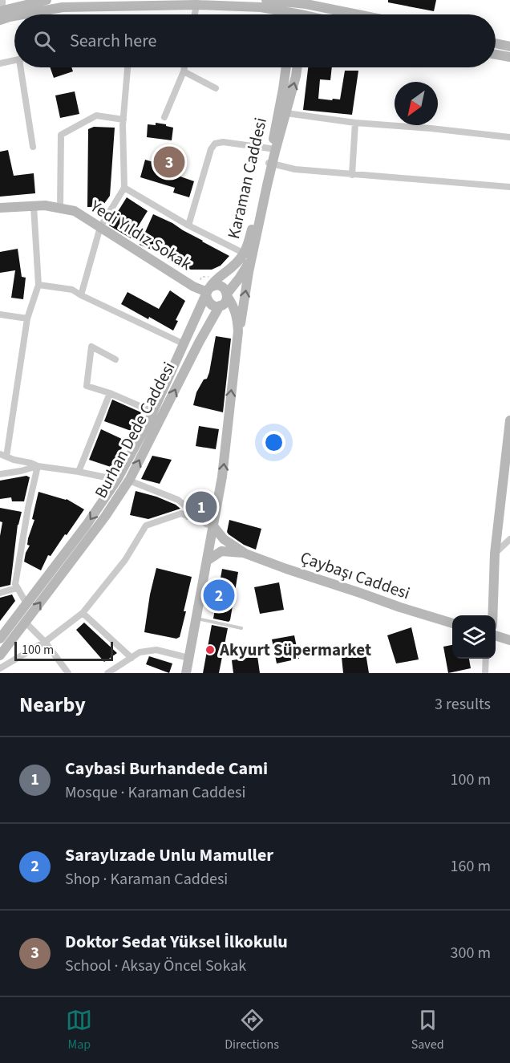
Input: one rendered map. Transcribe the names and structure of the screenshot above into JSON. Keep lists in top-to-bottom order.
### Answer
{
  "streets": {
    "main road": [
      "Karaman Caddesi",
      "Yedi Yıldız Sokak",
      "Burhan Dede Caddesi",
      "Çaybaşı Caddesi"
    ]
  },
  "crossings": [
    ["Karaman Caddesi", "Yedi Yıldız Sokak"],
    ["Karaman Caddesi", "Burhan Dede Caddesi"],
    ["Yedi Yıldız Sokak", "Burhan Dede Caddesi"]
  ],
  "places": ["Akyurt Süpermarket"],
  "scale_bar": "100 m",
  "north": "bottom left",
  "page": {
    "search": "Search here",
    "pins": ["3", "1", "2"],
    "scale": "100 m",
    "heading": ["Nearby", "3 results"],
    "list": [
      {
        "mark": "1",
        "name": "Caybasi Burhandede Cami",
        "note": "Mosque · Karaman Caddesi",
        "value": "100 m"
      },
      {
        "mark": "2",
        "name": "Saraylızade Unlu Mamuller",
        "note": "Shop · Karaman Caddesi",
        "value": "160 m"
      },
      {
        "mark": "3",
        "name": "Doktor Sedat Yüksel İlkokulu",
        "note": "School · Aksay Öncel Sokak",
        "value": "300 m"
      }
    ],
    "nav": ["Map", "Directions", "Saved"]
  }
}
